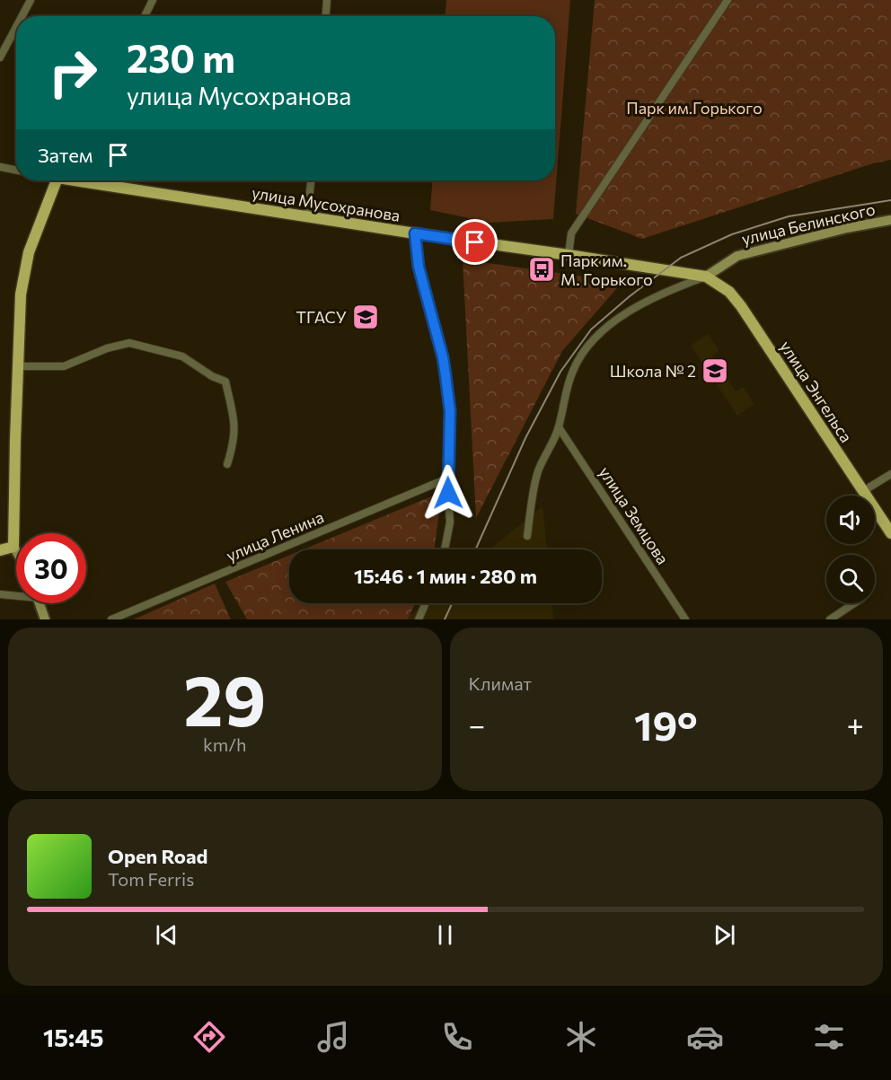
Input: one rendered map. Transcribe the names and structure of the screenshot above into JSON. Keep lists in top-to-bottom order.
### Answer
{
  "streets": {
    "main road": ["улица Мусохранова", "улица Энгельса"],
    "street": ["улица Белинского", "улица Земцова", "улица Ленина"]
  },
  "crossings": [
    ["улица Мусохранова", "улица Белинского"],
    ["улица Мусохранова", "улица Энгельса"],
    ["улица Белинского", "улица Энгельса"]
  ],
  "parks": ["Парк им.Горького"],
  "places": {
    "bus stop": ["Парк им. М. Горького"],
    "school or university": ["ТГАСУ", "Школа № 2"]
  },
  "page": {
    "turn": ["230 m", "улица Мусохранова"],
    "then": "Затем",
    "limit": "30",
    "trip": "15:46 · 1 мин · 280 m",
    "tile": [
      ["29", "km/h"],
      "Климат"
    ],
    "heat": ["−", "19°", "+"],
    "song": ["Open Road", "Tom Ferris"],
    "tabs": "15:45"
  }
}
